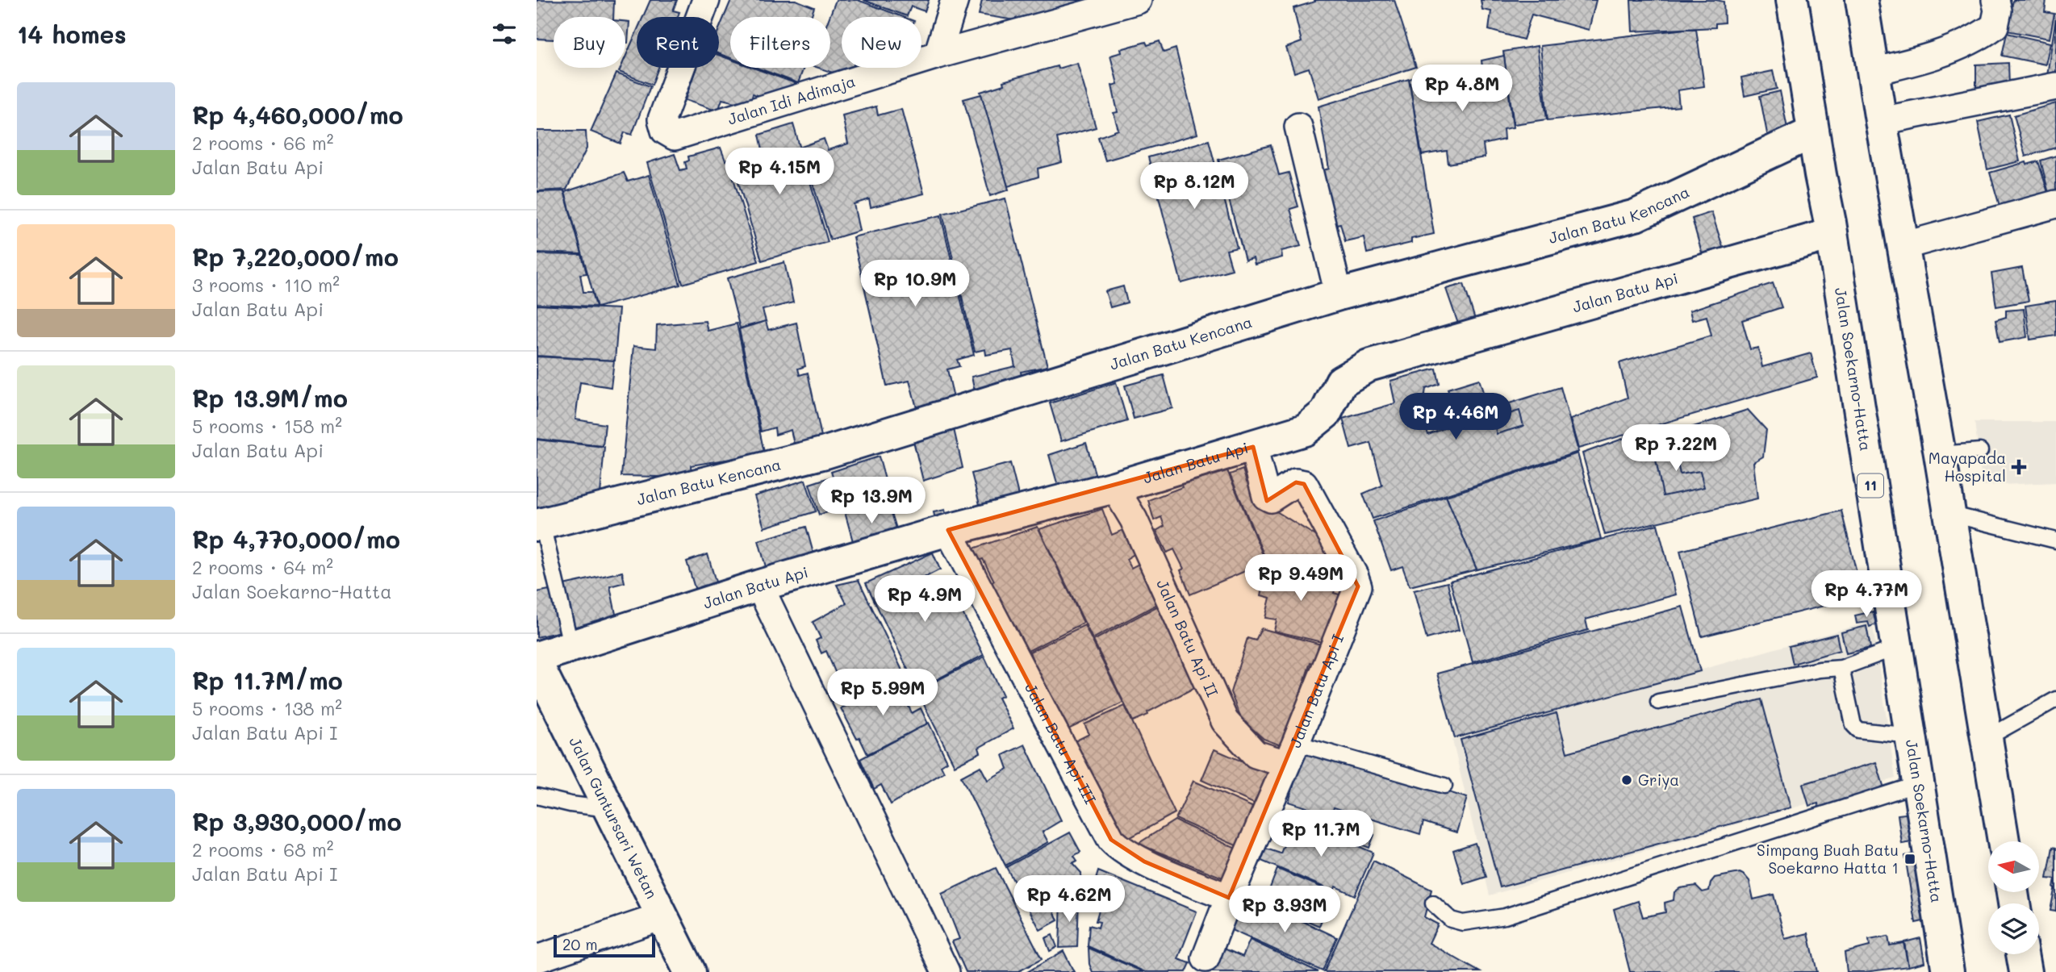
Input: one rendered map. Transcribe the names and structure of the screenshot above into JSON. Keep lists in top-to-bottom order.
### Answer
{
  "streets": {
    "main road": [
      "Jalan Batu Kencana",
      "Jalan Batu Api",
      "Jalan Soekarno-Hatta",
      "11",
      "Jalan Guntursari Wetan"
    ],
    "street": [
      "Jalan Idi Adimaja",
      "Jalan Batu Api II",
      "Jalan Batu Api I",
      "Jalan Batu Api III"
    ]
  },
  "crossings": [
    ["Jalan Batu Kencana", "Jalan Soekarno-Hatta"],
    ["Jalan Batu Api", "Jalan Soekarno-Hatta"],
    ["Jalan Batu Api", "Jalan Batu Api II"],
    ["Jalan Batu Api", "Jalan Batu Api I"],
    ["Jalan Batu Api", "Jalan Batu Api III"],
    ["Jalan Batu Api II", "Jalan Batu Api I"],
    ["Jalan Batu Api I", "Jalan Batu Api III"]
  ],
  "places": {
    "health": ["Mayapada Hospital"],
    "other": ["Griya"],
    "transit": ["Simpang Buah Batu Soekarno Hatta 1"]
  },
  "scale_bar": "20 m",
  "north": "left",
  "page": {
    "heading": "14 homes",
    "chip": [
      "Buy",
      "Rent",
      "Filters",
      "New"
    ],
    "price": [
      "Rp 4.8M",
      "Rp 4.15M",
      "Rp 8.12M",
      "Rp 10.9M",
      "Rp 4.46M",
      "Rp 7.22M",
      "Rp 13.9M",
      "Rp 9.49M",
      "Rp 4.77M",
      "Rp 4.9M",
      "Rp 5.99M",
      "Rp 11.7M",
      "Rp 4.62M",
      "Rp 3.93M"
    ],
    "list": [
      {
        "name": "Rp 4,460,000/mo",
        "note": "2 rooms · 66 m² · Jalan Batu Api"
      },
      {
        "name": "Rp 7,220,000/mo",
        "note": "3 rooms · 110 m² · Jalan Batu Api"
      },
      {
        "name": "Rp 13.9M/mo",
        "note": "5 rooms · 158 m² · Jalan Batu Api"
      },
      {
        "name": "Rp 4,770,000/mo",
        "note": "2 rooms · 64 m² · Jalan Soekarno-Hatta"
      },
      {
        "name": "Rp 11.7M/mo",
        "note": "5 rooms · 138 m² · Jalan Batu Api I"
      },
      {
        "name": "Rp 3,930,000/mo",
        "note": "2 rooms · 68 m² · Jalan Batu Api I"
      }
    ],
    "scale": "20 m"
  }
}
